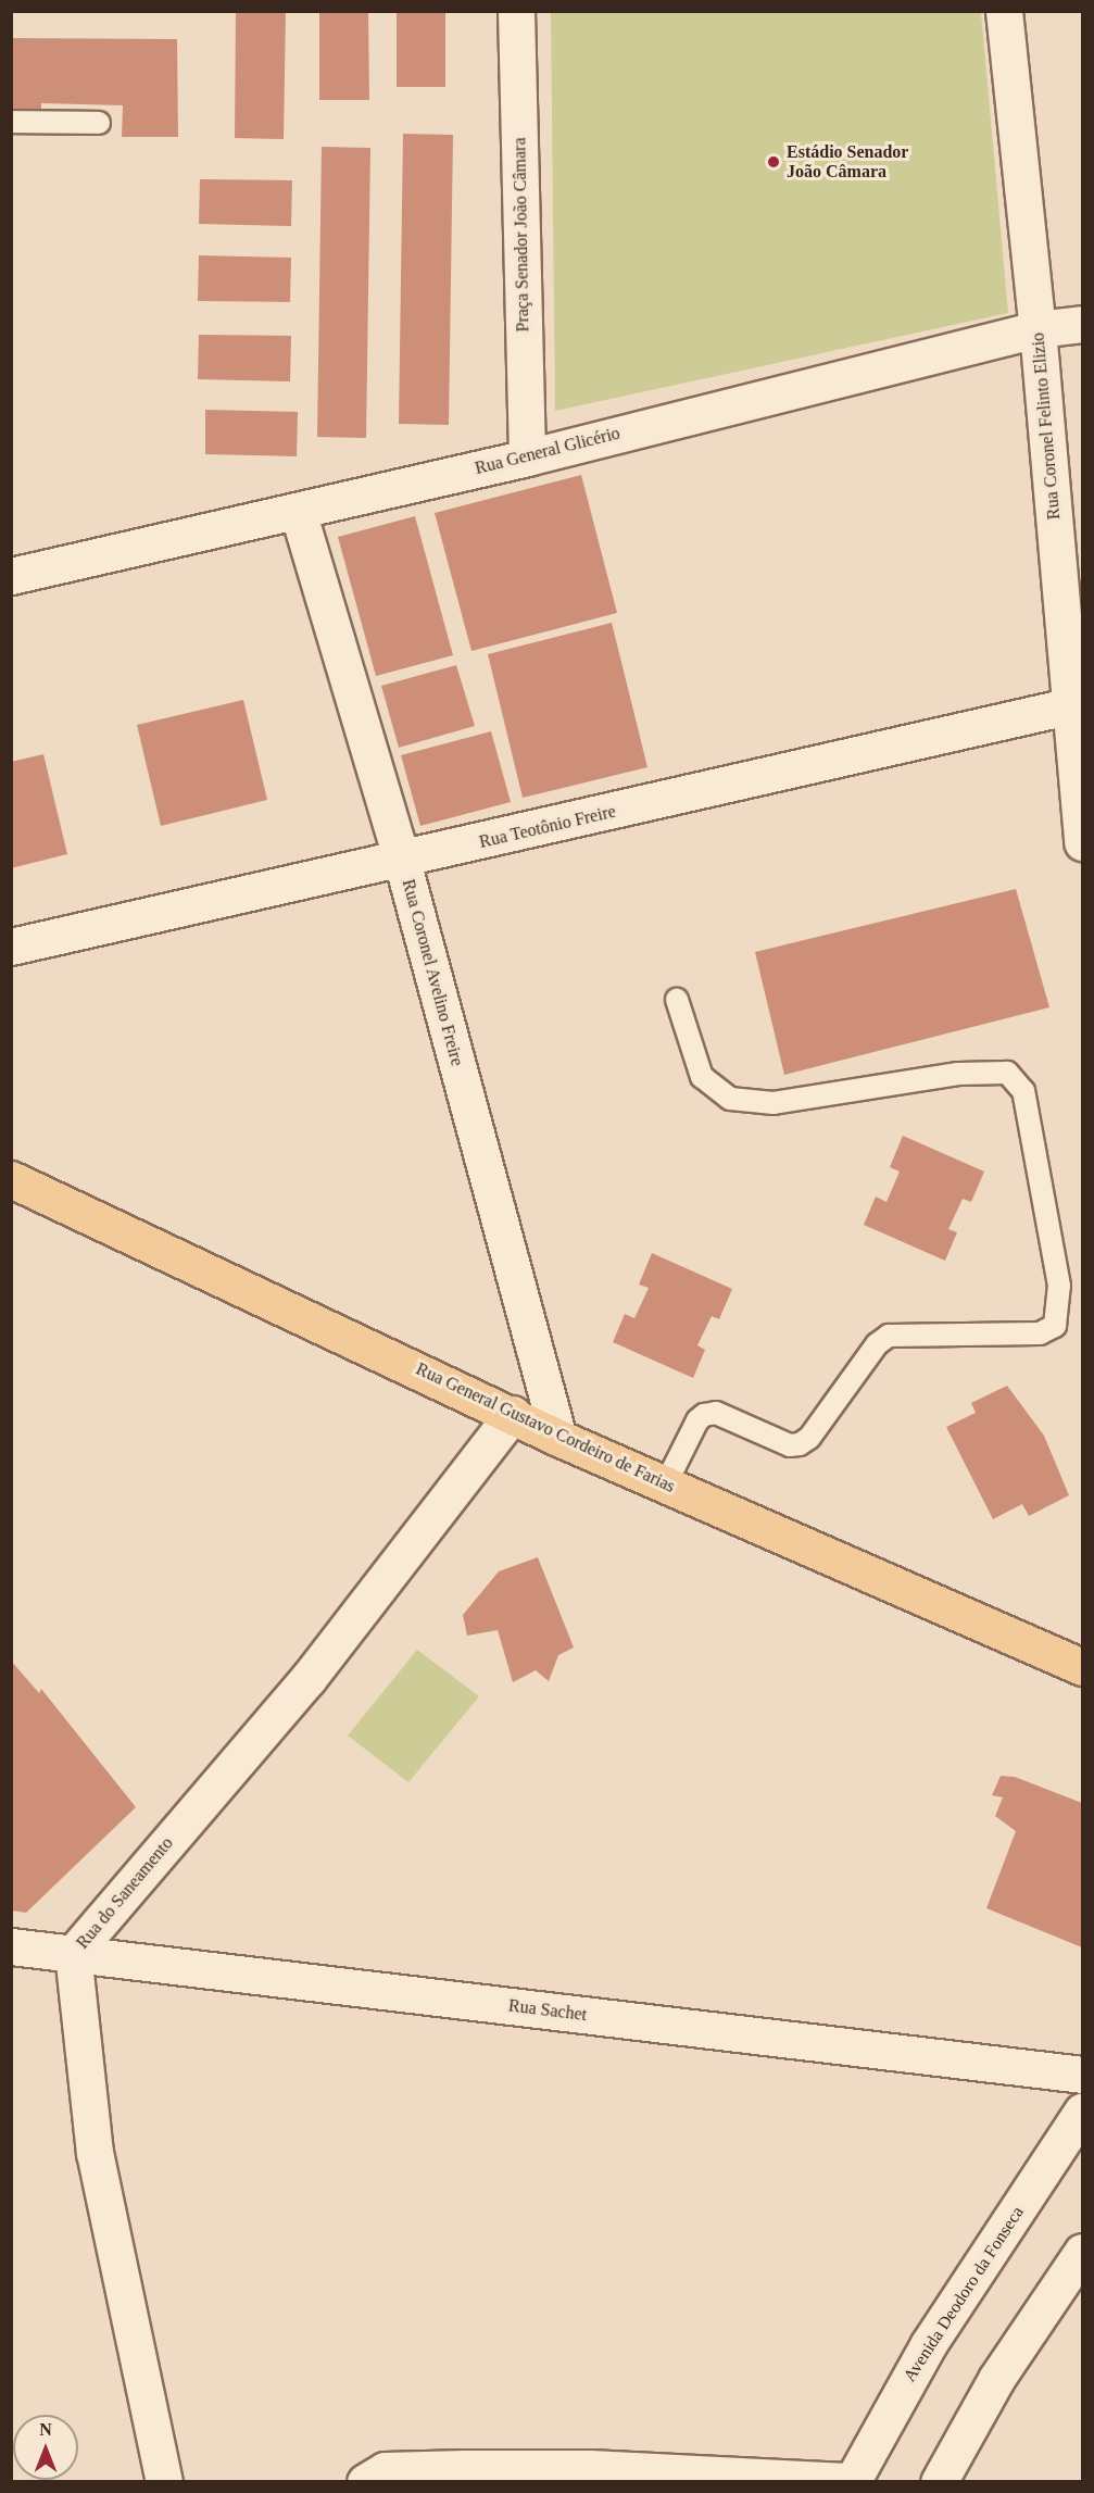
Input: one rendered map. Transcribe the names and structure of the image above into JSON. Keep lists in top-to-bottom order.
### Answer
{
  "streets": {
    "main road": ["Rua General Gustavo Cordeiro de Farias"],
    "street": [
      "Praça Senador João Câmara",
      "Rua Coronel Felinto Elizio",
      "Rua General Glicério",
      "Rua Teotônio Freire",
      "Rua Coronel Avelino Freire",
      "Rua do Saneamento",
      "Rua Sachet",
      "Avenida Deodoro da Fonseca"
    ]
  },
  "crossings": [
    ["Praça Senador João Câmara", "Rua General Glicério"],
    ["Rua Coronel Felinto Elizio", "Rua General Glicério"],
    ["Rua Coronel Felinto Elizio", "Rua Teotônio Freire"],
    ["Rua General Glicério", "Rua Coronel Avelino Freire"],
    ["Rua Teotônio Freire", "Rua Coronel Avelino Freire"],
    ["Rua Coronel Avelino Freire", "Rua General Gustavo Cordeiro de Farias"],
    ["Rua General Gustavo Cordeiro de Farias", "Rua do Saneamento"],
    ["Rua do Saneamento", "Rua Sachet"]
  ],
  "places": ["Estádio Senador João Câmara"],
  "north": "top"
}
